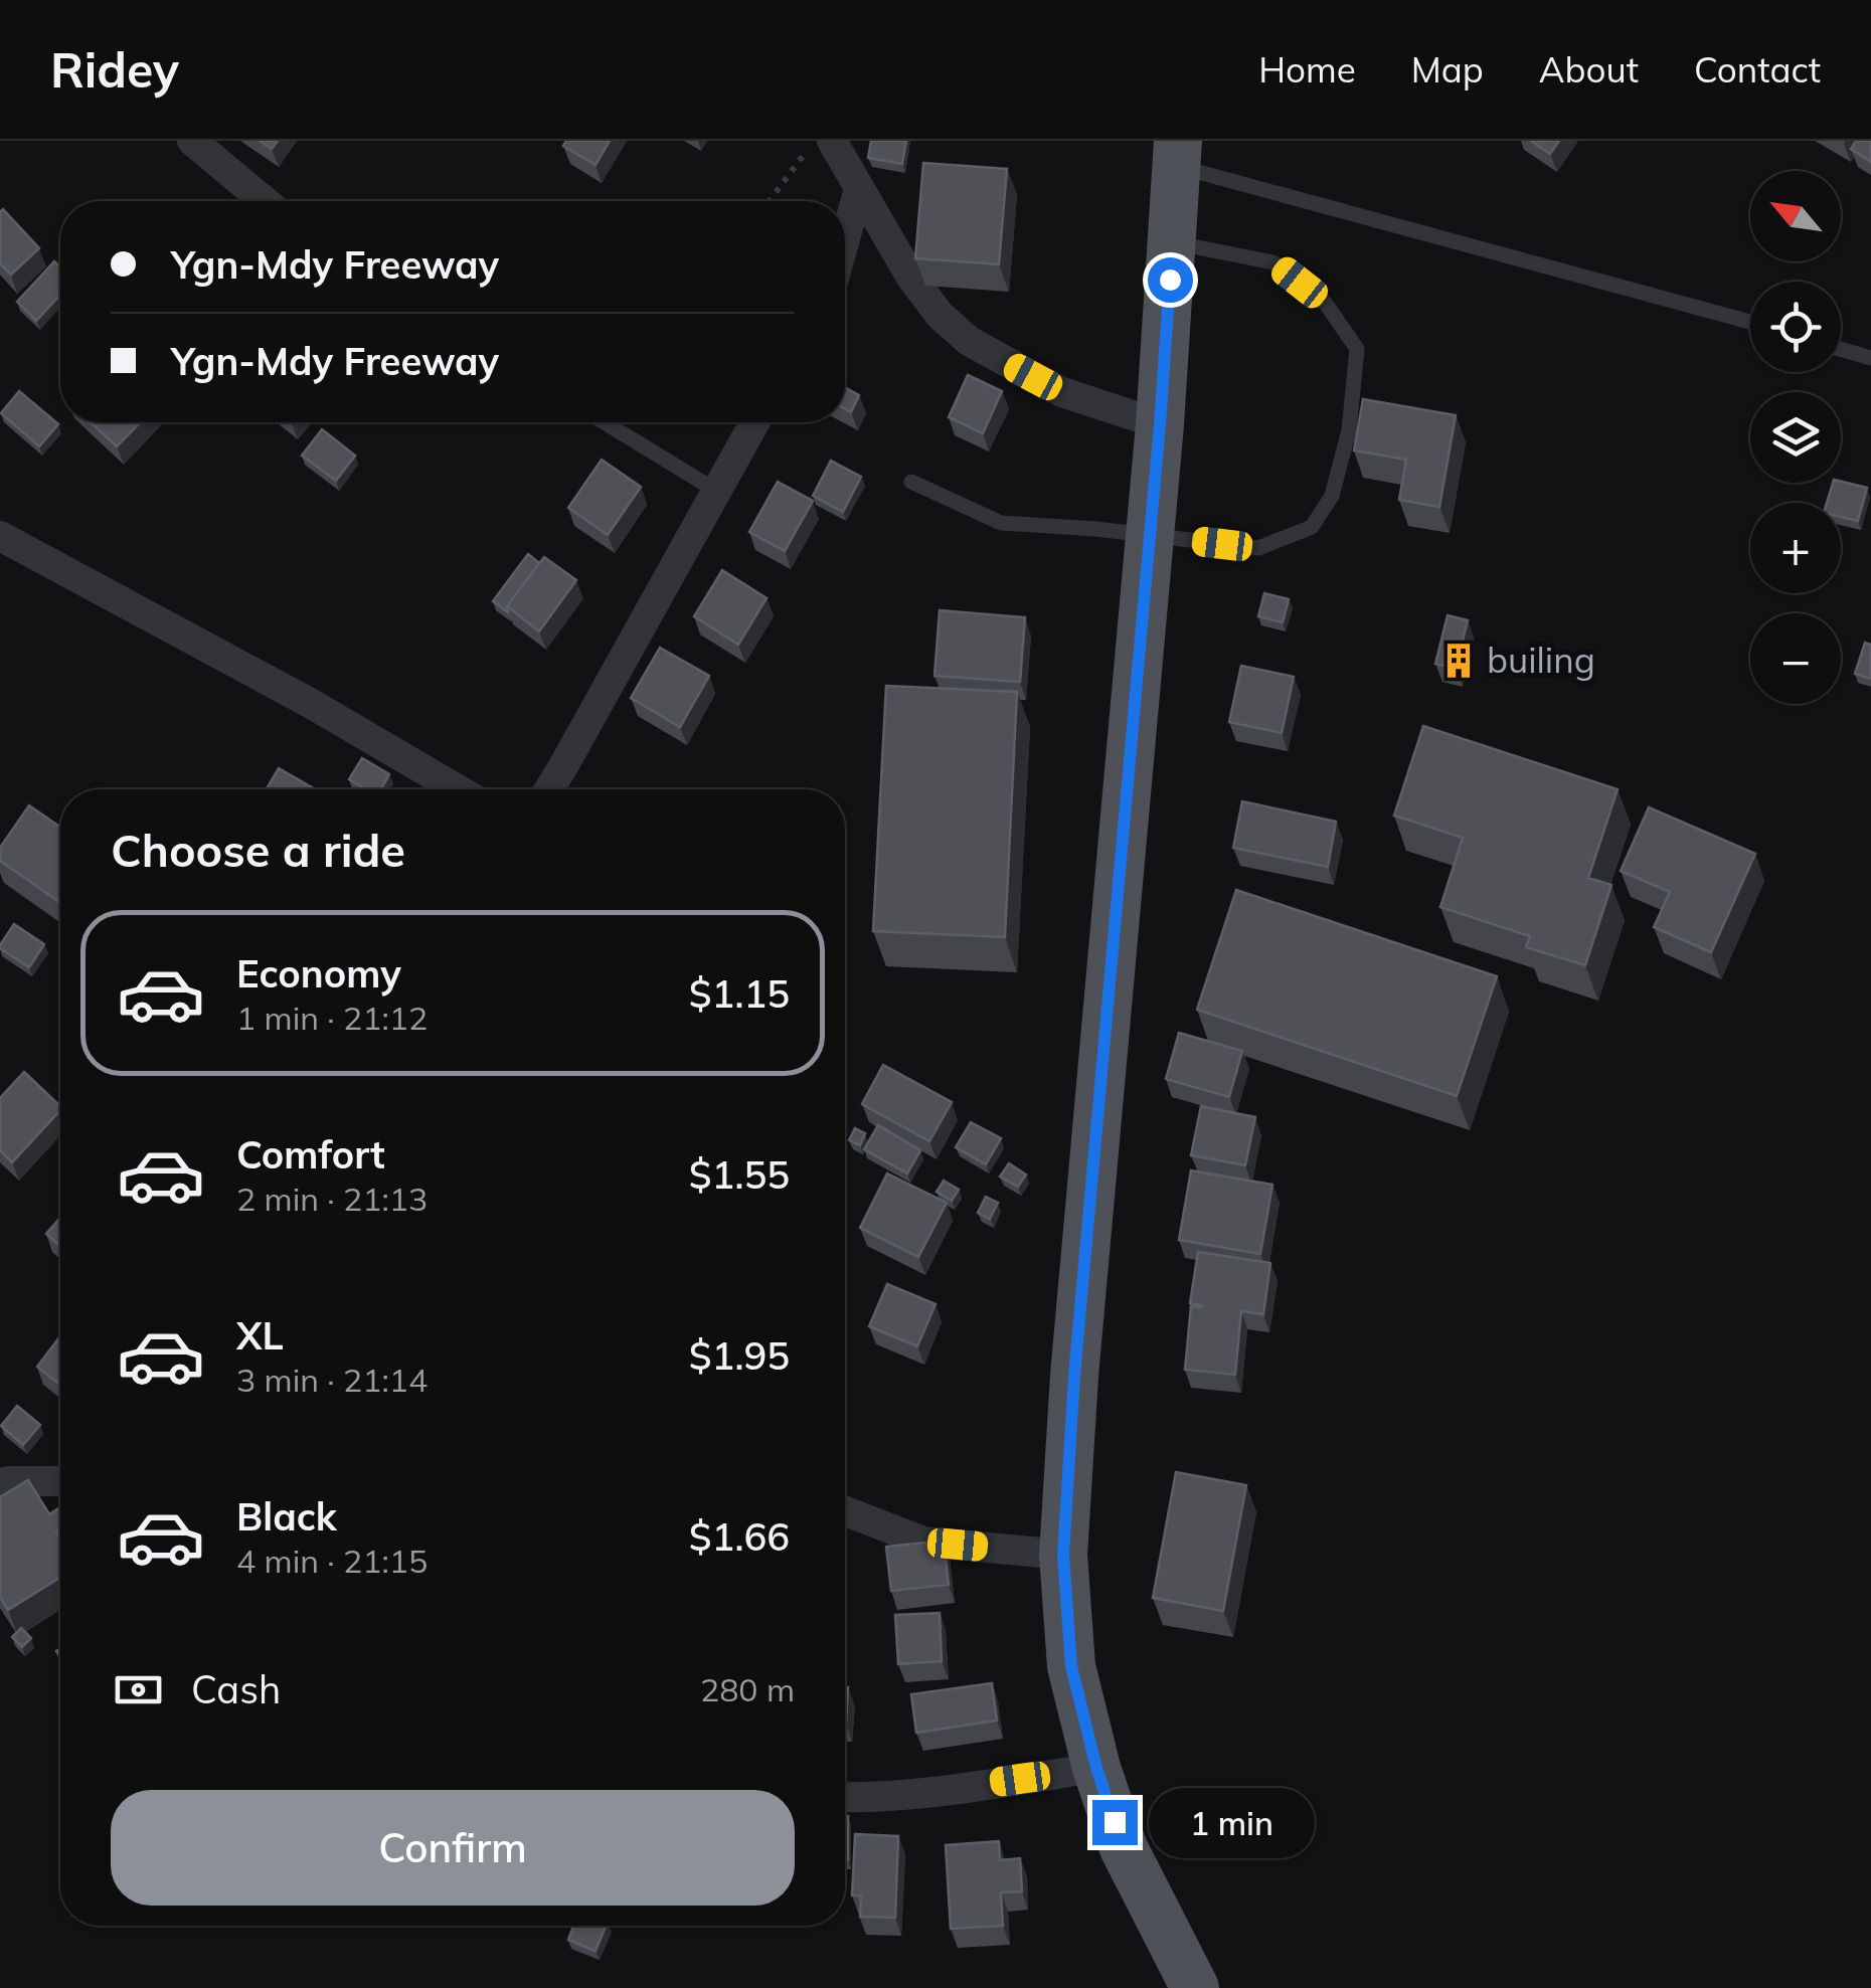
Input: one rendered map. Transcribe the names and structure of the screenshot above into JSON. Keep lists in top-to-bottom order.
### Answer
{
  "places": {
    "building": ["builing"]
  },
  "north": "top left",
  "page": {
    "header": "Ridey",
    "nav": [
      "Home",
      "Map",
      "About",
      "Contact"
    ],
    "map_buttons": ["+", "−"],
    "banner": ["Ygn-Mdy Freeway", "Ygn-Mdy Freeway"],
    "heading": "Choose a ride",
    "list": [
      {
        "name": "Economy",
        "note": "1 min · 21:12",
        "value": "$1.15"
      },
      {
        "name": "Comfort",
        "note": "2 min · 21:13",
        "value": "$1.55"
      },
      {
        "name": "XL",
        "note": "3 min · 21:14",
        "value": "$1.95"
      },
      {
        "name": "Black",
        "note": "4 min · 21:15",
        "value": "$1.66"
      }
    ],
    "pay": ["Cash", "280 m"],
    "buttons": "Confirm",
    "bubble": "1 min"
  }
}
